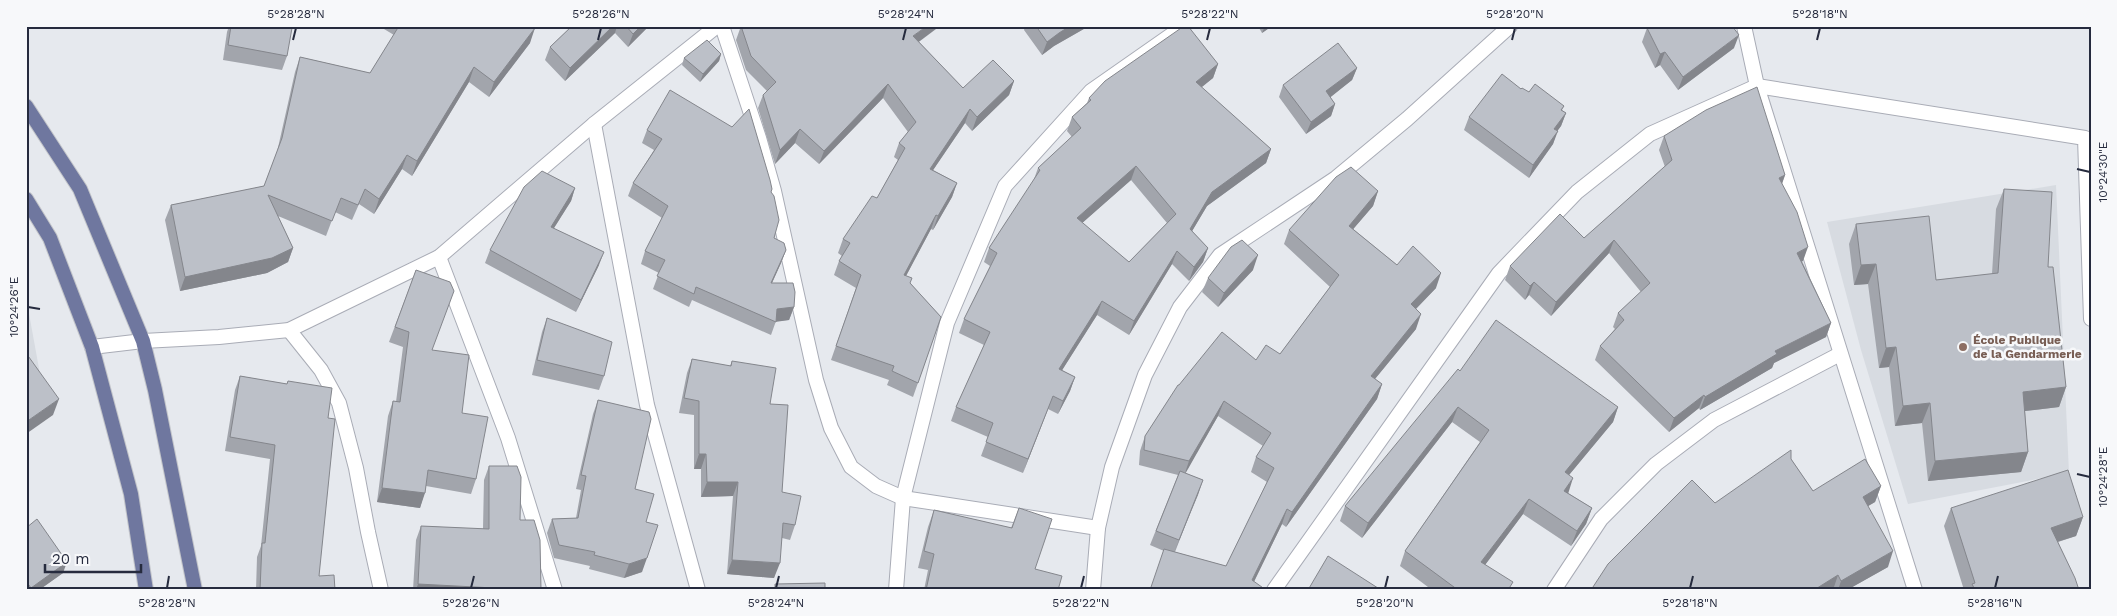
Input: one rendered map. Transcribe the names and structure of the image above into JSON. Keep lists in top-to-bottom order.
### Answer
{
  "places": ["École Publique de la Gendarmerie"],
  "scale_bar": "20 m",
  "coordinates": [
    "5°28'28\"N",
    "5°28'26\"N",
    "5°28'24\"N",
    "5°28'22\"N",
    "5°28'20\"N",
    "5°28'18\"N",
    "10°24'30\"E",
    "10°24'26\"E",
    "10°24'28\"E",
    "5°28'16\"N"
  ]
}
